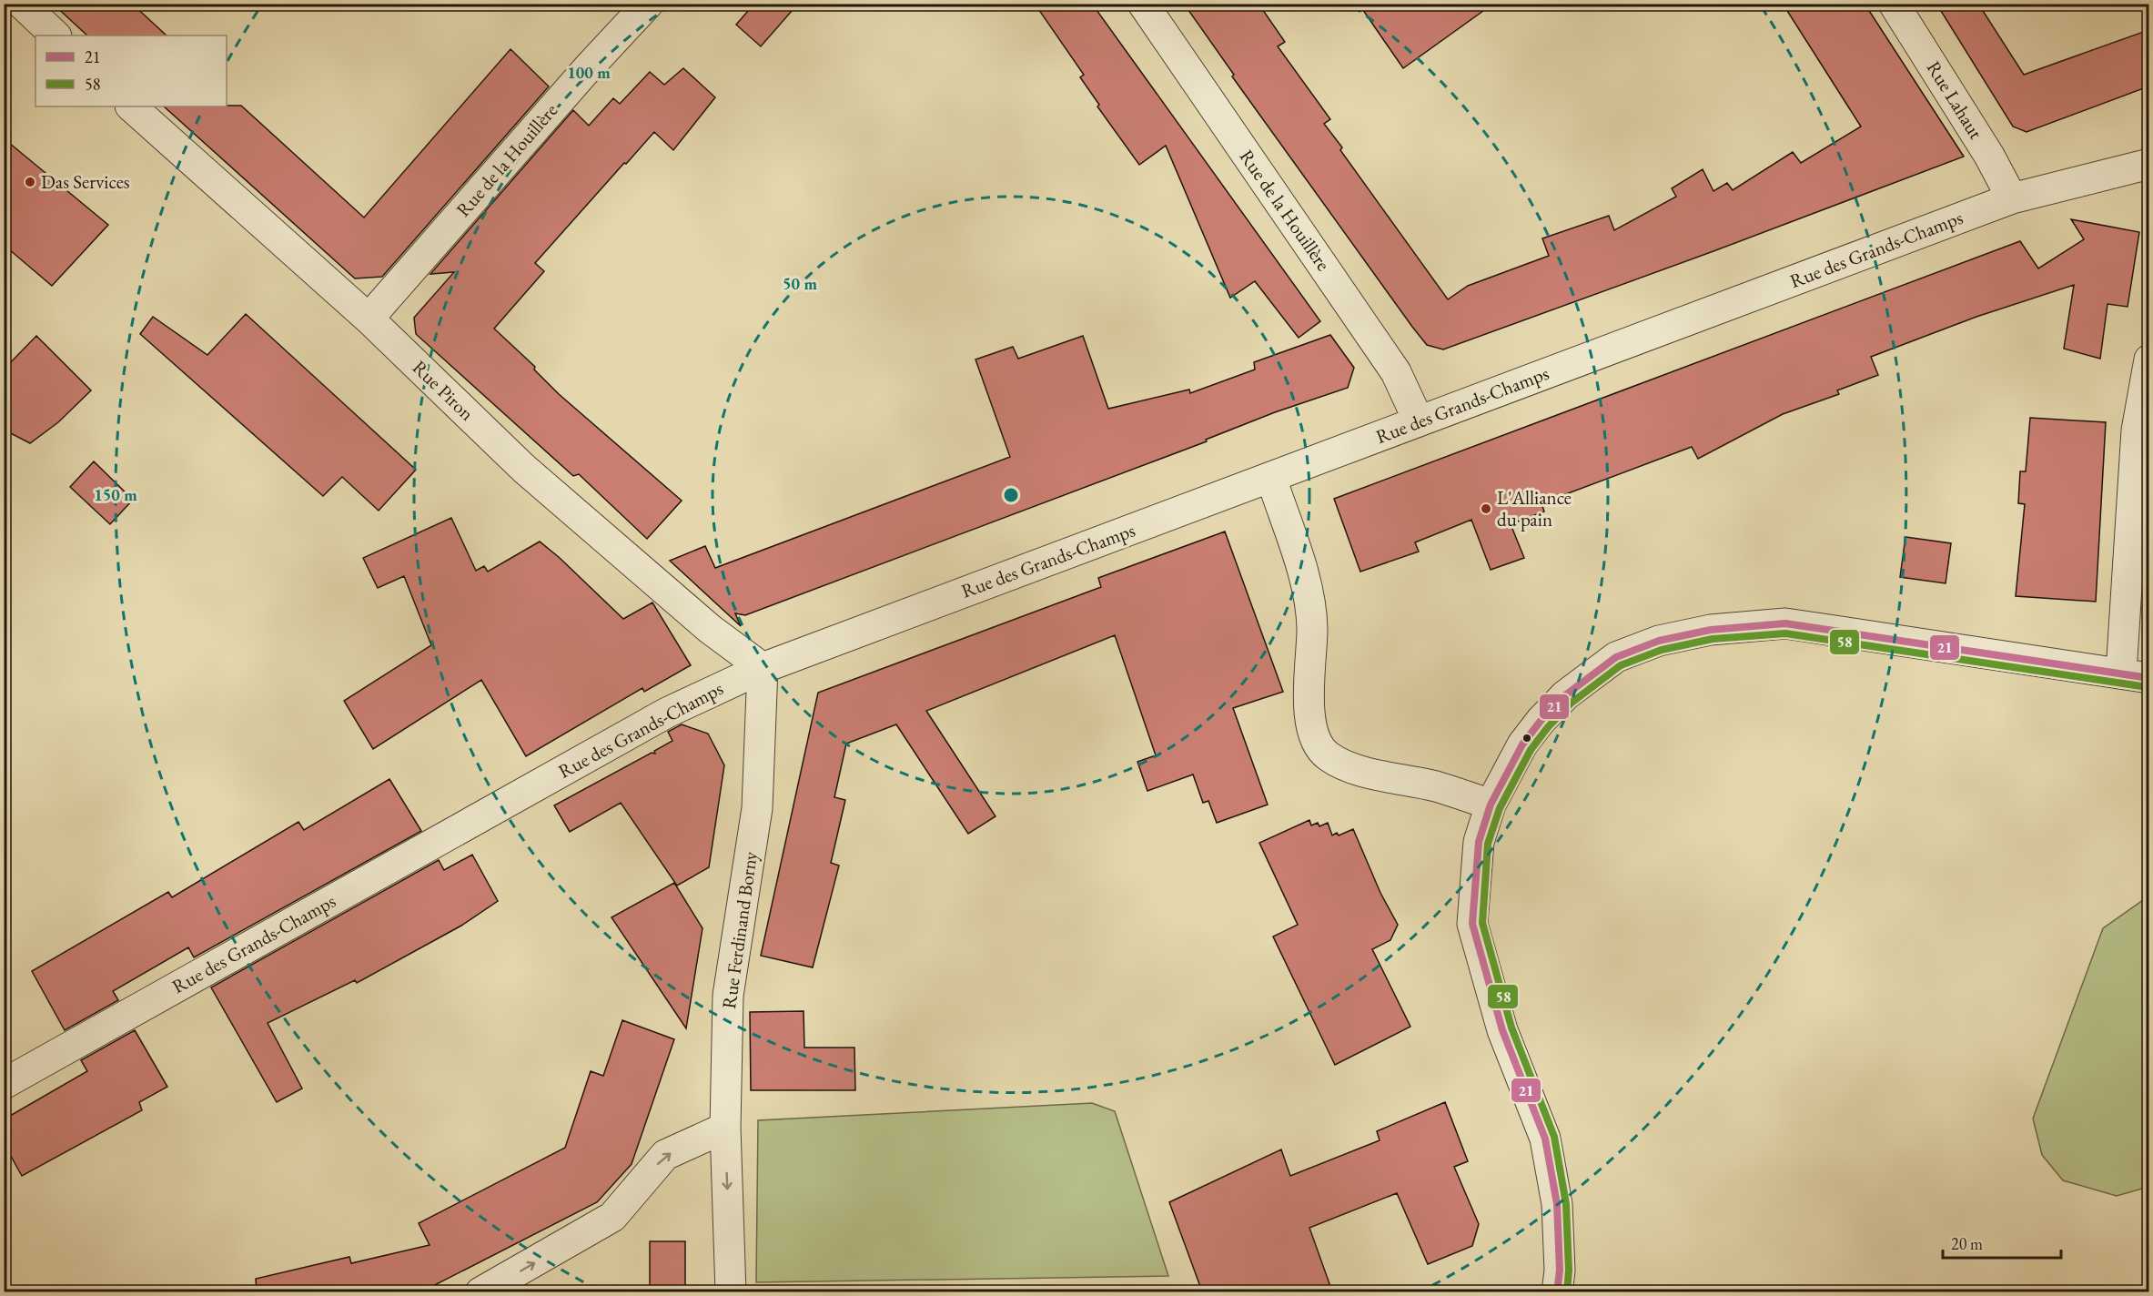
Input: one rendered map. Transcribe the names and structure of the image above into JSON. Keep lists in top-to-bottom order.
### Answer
{
  "streets": {
    "street": [
      "Rue Lahaut",
      "Rue de la Houillère",
      "Rue des Grands-Champs",
      "Rue Piron",
      "Rue Ferdinand Borny"
    ]
  },
  "crossings": [
    ["Rue Lahaut", "Rue des Grands-Champs"],
    ["Rue de la Houillère", "Rue des Grands-Champs"],
    ["Rue de la Houillère", "Rue Piron"],
    ["Rue des Grands-Champs", "Rue Piron"],
    ["Rue des Grands-Champs", "Rue Ferdinand Borny"],
    ["Rue Piron", "Rue Ferdinand Borny"]
  ],
  "places": ["Das Services", "L'Alliance du pain"],
  "lines": ["transit line 21", "transit line 58"],
  "legend": ["21", "58"],
  "scale_bar": "20 m",
  "rings": ["100 m", "50 m", "150 m"]
}
